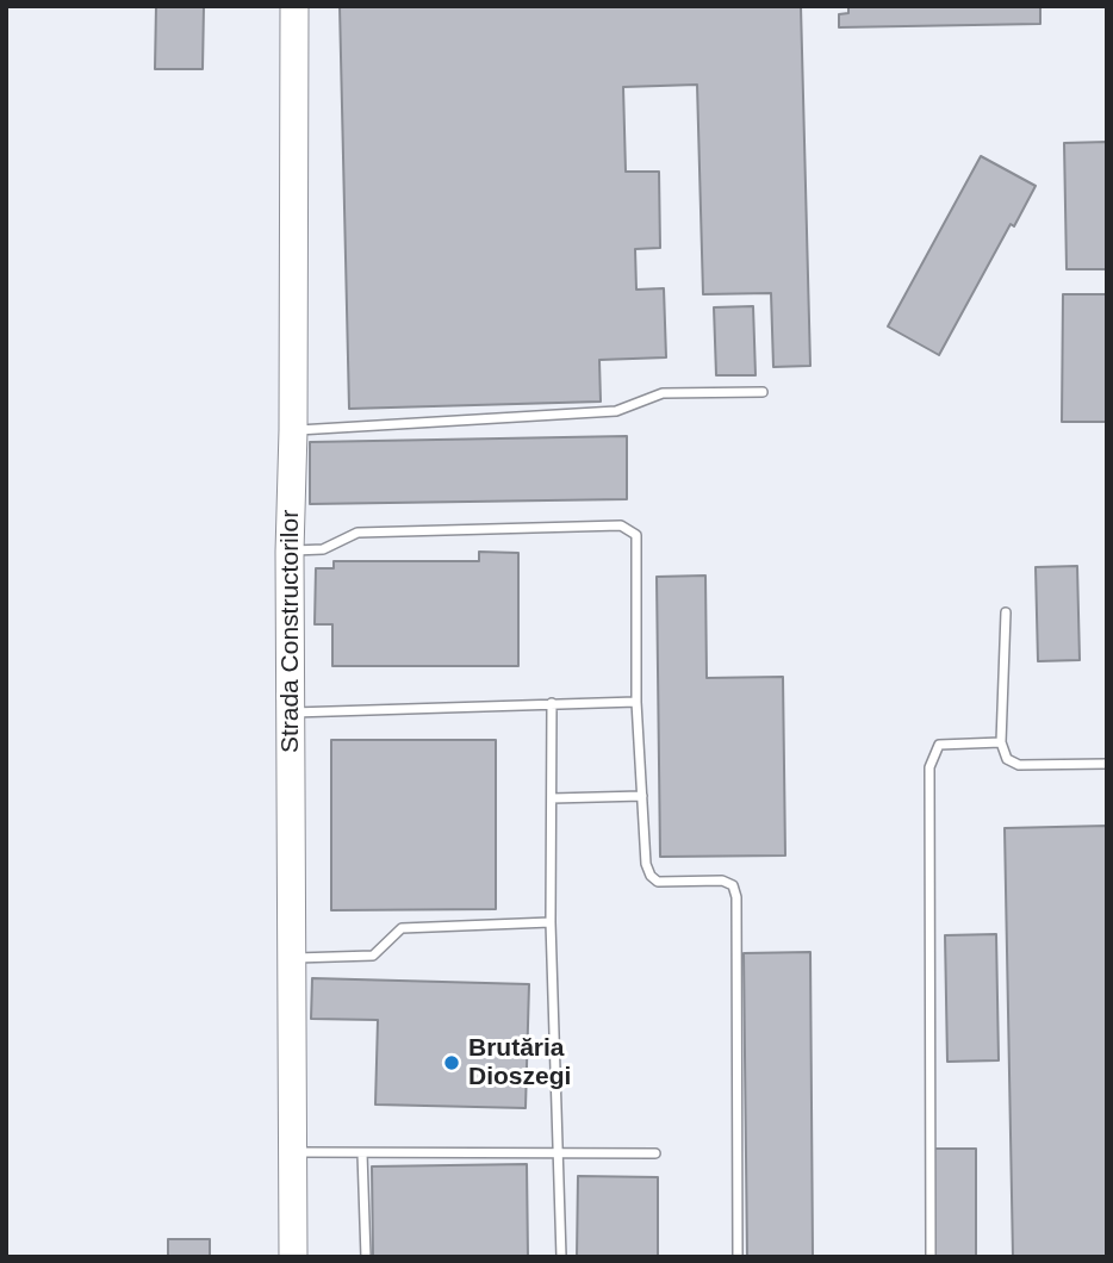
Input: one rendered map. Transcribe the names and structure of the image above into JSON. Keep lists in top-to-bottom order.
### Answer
{
  "streets": {
    "main road": ["Strada Constructorilor"]
  },
  "places": ["Brutăria Dioszegi"]
}
